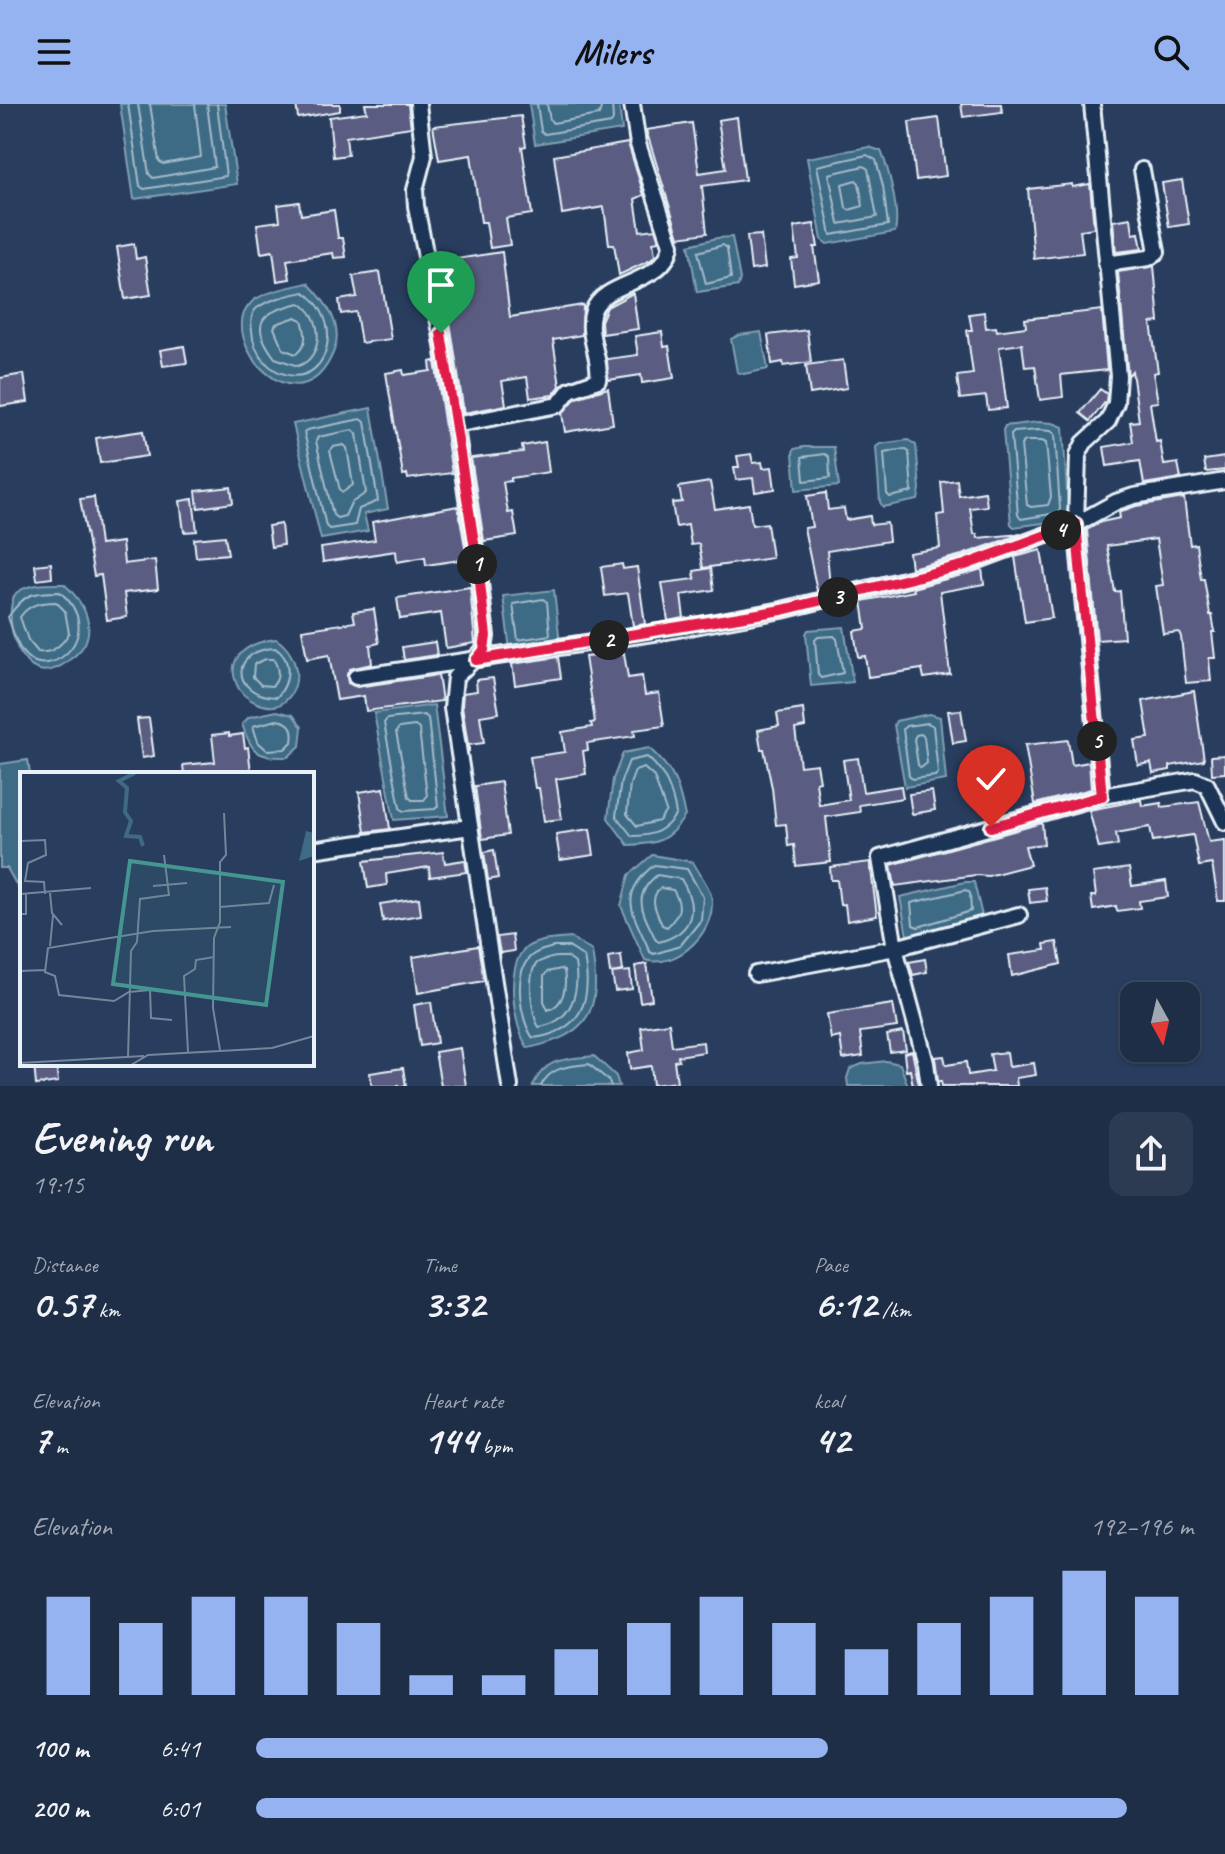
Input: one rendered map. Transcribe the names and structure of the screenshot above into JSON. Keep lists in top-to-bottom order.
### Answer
{
  "north": "bottom",
  "page": {
    "header": "Milers",
    "pins": [
      "4",
      "1",
      "3",
      "2",
      "5"
    ],
    "heading": ["Evening run", "19:15"],
    "stats": [
      ["Distance", "0.57 km"],
      ["Time", "3:32"],
      ["Pace", "6:12 /km"],
      ["Elevation", "7 m"],
      ["Heart rate", "144 bpm"],
      ["kcal", "42"]
    ],
    "chart": ["Elevation", "192–196 m"],
    "list": [
      {
        "name": "100 m",
        "note": "6:41"
      },
      {
        "name": "200 m",
        "note": "6:01"
      }
    ]
  }
}
